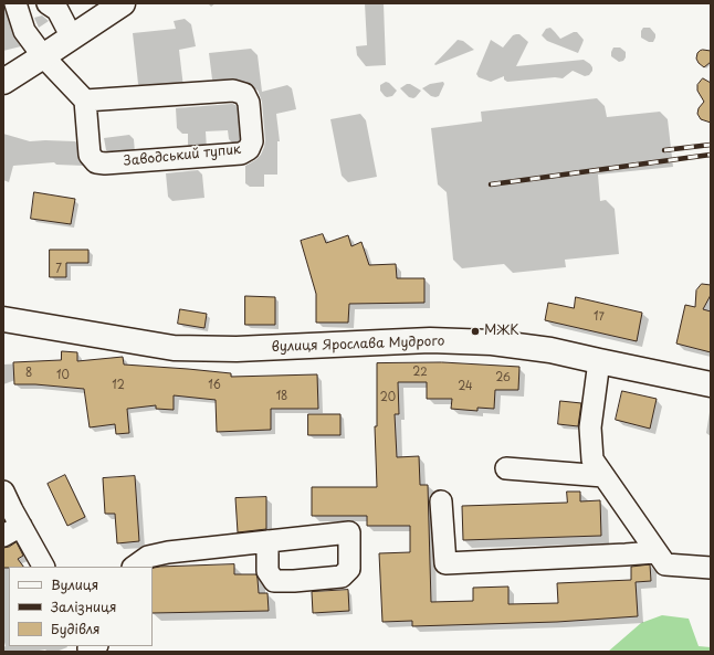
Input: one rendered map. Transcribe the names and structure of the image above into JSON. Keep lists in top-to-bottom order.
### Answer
{
  "streets": {
    "main road": ["вулиця Ярослава Мудрого"],
    "street": ["Заводський тупик"]
  },
  "places": ["МЖК"],
  "house_numbers": [
    "7",
    "17",
    "22",
    "8",
    "10",
    "26",
    "12",
    "16",
    "24",
    "18",
    "20"
  ],
  "legend": ["Вулиця", "Залізниця", "Будівля"]
}
